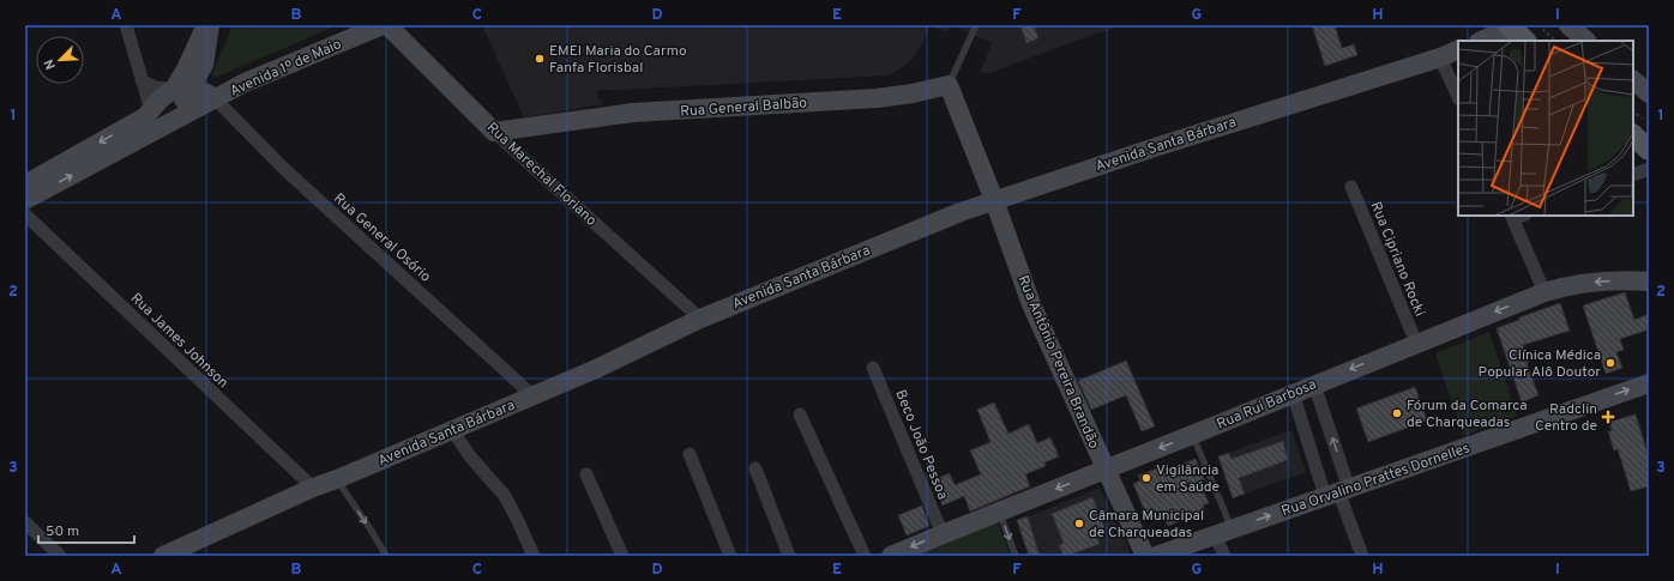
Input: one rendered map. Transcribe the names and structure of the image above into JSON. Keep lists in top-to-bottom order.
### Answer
{
  "streets": {
    "street": [
      "Avenida 1º de Maio",
      "Rua General Balbão",
      "Avenida Santa Bárbara",
      "Rua Marechal Floriano",
      "Rua General Osório",
      "Rua Cipriano Rocki",
      "Rua James Johnson",
      "Rua Antônio Pereira Brandão",
      "Rua Rui Barbosa",
      "Beco João Pessoa",
      "Rua Orvalino Prattes Dornelles"
    ]
  },
  "crossings": [
    ["Avenida 1º de Maio", "Rua General Osório"],
    ["Rua General Balbão", "Rua Marechal Floriano"],
    ["Rua General Balbão", "Rua Antônio Pereira Brandão"],
    ["Avenida Santa Bárbara", "Rua Marechal Floriano"],
    ["Avenida Santa Bárbara", "Rua General Osório"],
    ["Avenida Santa Bárbara", "Rua James Johnson"],
    ["Avenida Santa Bárbara", "Rua Antônio Pereira Brandão"],
    ["Rua Cipriano Rocki", "Rua Rui Barbosa"],
    ["Rua Antônio Pereira Brandão", "Rua Rui Barbosa"],
    ["Rua Rui Barbosa", "Beco João Pessoa"]
  ],
  "one_way": ["Rua Rui Barbosa", "Rua Orvalino Prattes Dornelles"],
  "places": {
    "other": [
      "EMEI Maria do Carmo Fanfa Florisbal",
      "Clínica Médica Popular Alô Doutor",
      "Fórum da Comarca de Charqueadas",
      "Vigilância em Saúde",
      "Câmara Municipal de Charqueadas"
    ],
    "health": ["Radclin Centro de"]
  },
  "scale_bar": "50 m",
  "north": "bottom left",
  "grid": {
    "columns": [
      "A",
      "B",
      "C",
      "D",
      "E",
      "F",
      "G",
      "H",
      "I"
    ],
    "rows": ["1", "2", "3"]
  }
}
